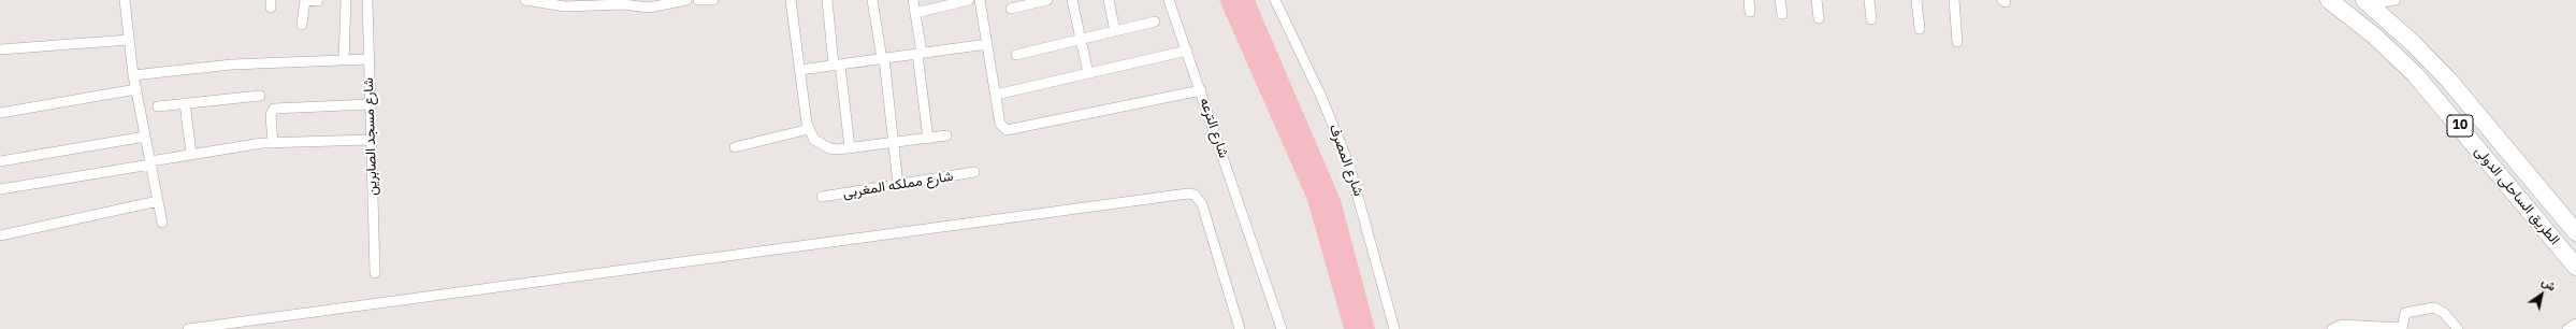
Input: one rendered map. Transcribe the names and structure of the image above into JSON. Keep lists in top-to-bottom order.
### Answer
{
  "streets": {
    "highway": ["10", "الطريق الساحلى الدولى"],
    "street": [
      "شارع الترعه",
      "شارع مسجد الصابرين",
      "شارع المصرف",
      "شارع مملكه المغربى"
    ]
  },
  "north": "top right"
}
